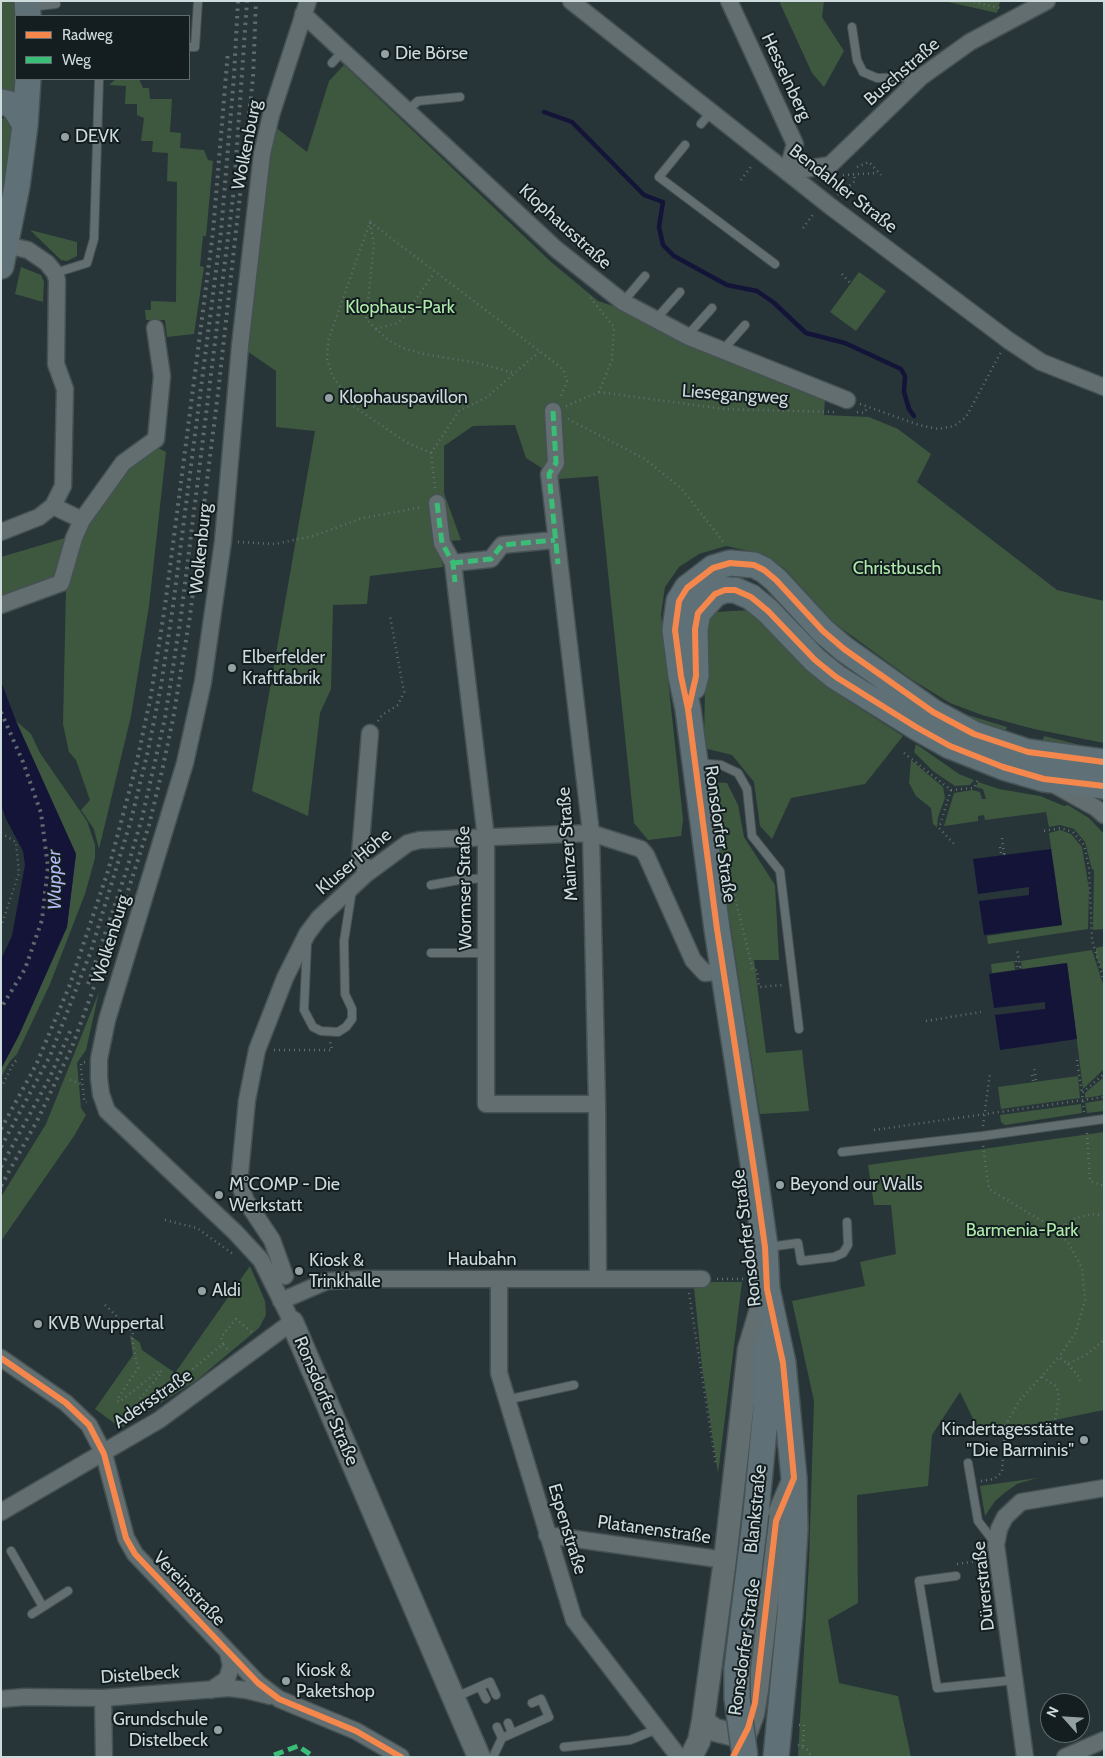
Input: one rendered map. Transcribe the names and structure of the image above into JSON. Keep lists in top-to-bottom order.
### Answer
{
  "streets": {
    "main road": ["Ronsdorfer Straße", "Blankstraße"],
    "street": [
      "Buschstraße",
      "Hesselnberg",
      "Wolkenburg",
      "Bendahler Straße",
      "Klophausstraße",
      "Mainzer Straße",
      "Kluser Höhe",
      "Wormser Straße",
      "Haubahn",
      "Adersstraße",
      "Espenstraße",
      "Platanenstraße",
      "Dürerstraße",
      "Vereinstraße",
      "Distelbeck"
    ],
    "path": ["Liesegangweg"]
  },
  "crossings": [
    ["Buschstraße", "Hesselnberg"],
    ["Buschstraße", "Bendahler Straße"],
    ["Hesselnberg", "Bendahler Straße"],
    ["Wolkenburg", "Klophausstraße"],
    ["Wolkenburg", "Ronsdorfer Straße"],
    ["Klophausstraße", "Liesegangweg"],
    ["Ronsdorfer Straße", "Kluser Höhe"],
    ["Ronsdorfer Straße", "Haubahn"],
    ["Ronsdorfer Straße", "Adersstraße"],
    ["Ronsdorfer Straße", "Blankstraße"],
    ["Ronsdorfer Straße", "Platanenstraße"],
    ["Mainzer Straße", "Kluser Höhe"],
    ["Mainzer Straße", "Wormser Straße"],
    ["Mainzer Straße", "Haubahn"],
    ["Kluser Höhe", "Wormser Straße"],
    ["Haubahn", "Espenstraße"],
    ["Adersstraße", "Vereinstraße"],
    ["Espenstraße", "Platanenstraße"],
    ["Vereinstraße", "Distelbeck"]
  ],
  "water": ["Wupper"],
  "parks": ["Klophaus-Park", "Christbusch", "Barmenia-Park"],
  "places": [
    "Die Börse",
    "DEVK",
    "Klophauspavillon",
    "Elberfelder Kraftfabrik",
    "Beyond our Walls",
    "M°COMP - Die Werkstatt",
    "Kiosk & Trinkhalle",
    "Aldi",
    "KVB Wuppertal",
    "Kindertagesstätte \"Die Barminis\"",
    "Kiosk & Paketshop",
    "Grundschule Distelbeck"
  ],
  "legend": ["Radweg", "Weg"],
  "north": "top left"
}
